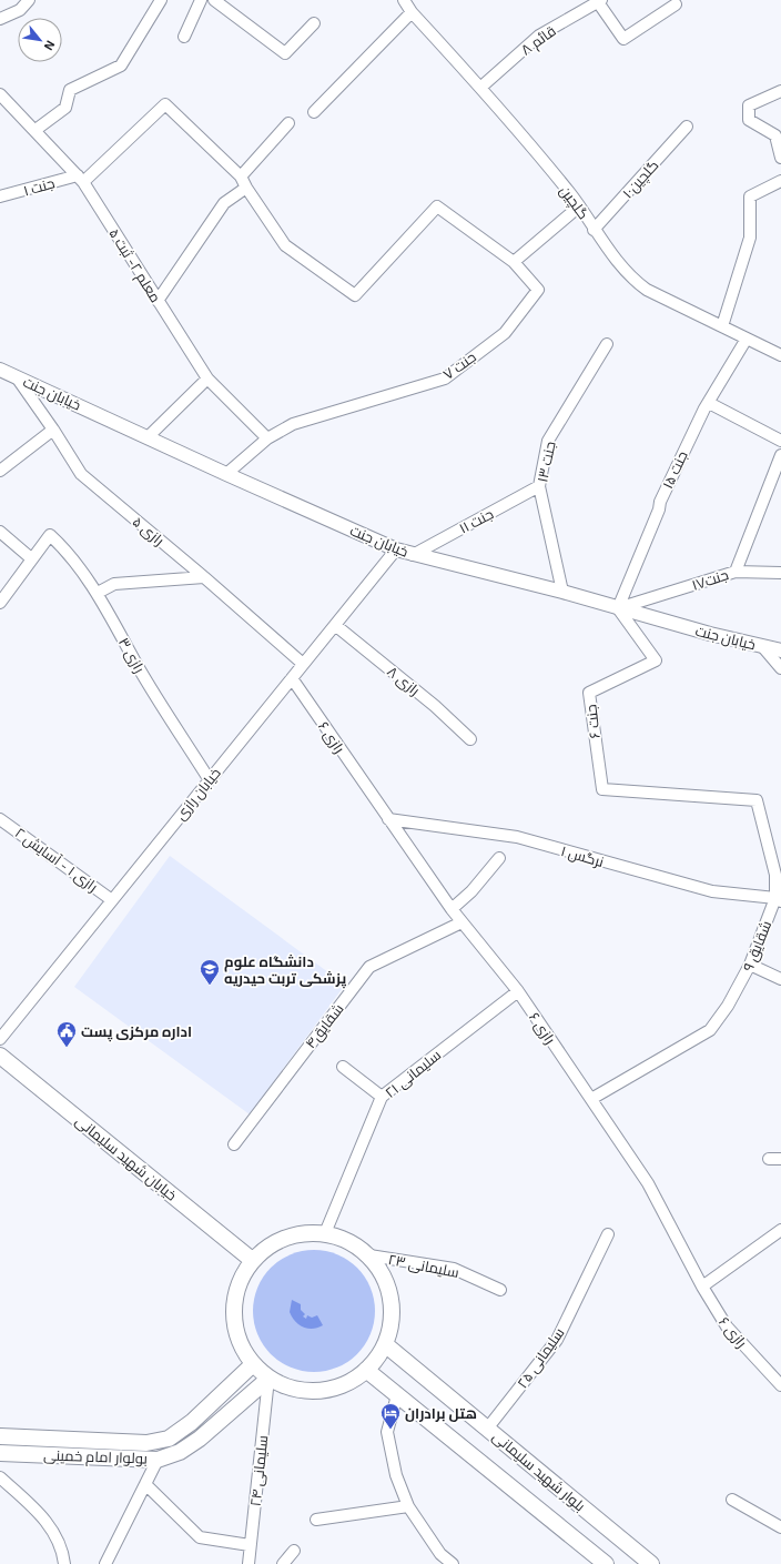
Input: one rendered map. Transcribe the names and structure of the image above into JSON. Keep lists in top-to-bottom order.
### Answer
{
  "streets": {
    "main road": ["خیابان شهید سلیمانی", "بولوار امام خمینی", "بلوار شهید سلیمانی"],
    "street": [
      "قائم ۸",
      "گلچین۱۰",
      "جنت ۱",
      "گلچین",
      "معلم ۲- ثبت ۵",
      "جنت ۷",
      "خیابان جنت",
      "جنت ۱۳",
      "جنت ۱۵",
      "جنت ۱۱",
      "رازی ۵",
      "جنت۱۷",
      "رازی ۳",
      "رازی ۸",
      "جنت ۶",
      "رازی ۶",
      "خیابان رازی",
      "نرگس ۱",
      "رازی ۱ - آسایش ۲",
      "شقایق ۹",
      "شقایق۴",
      "سلیمانی ۲۱",
      "سلیمانی ۲۳",
      "سلیمانی ۲۵",
      "سلیمانی ۲۴"
    ]
  },
  "crossings": [
    ["قائم ۸", "گلچین"],
    ["گلچین۱۰", "گلچین"],
    ["جنت ۱", "معلم ۲- ثبت ۵"],
    ["گلچین", "جنت ۱۵"],
    ["معلم ۲- ثبت ۵", "جنت ۷"],
    ["جنت ۷", "خیابان جنت"],
    ["خیابان جنت", "جنت ۱۳"],
    ["خیابان جنت", "جنت ۱۵"],
    ["خیابان جنت", "جنت ۱۱"],
    ["خیابان جنت", "رازی ۵"],
    ["خیابان جنت", "جنت۱۷"],
    ["خیابان جنت", "جنت ۶"],
    ["خیابان جنت", "خیابان رازی"],
    ["جنت ۱۳", "جنت ۱۱"],
    ["جنت ۱۵", "جنت۱۷"],
    ["جنت ۱۵", "جنت ۶"],
    ["رازی ۵", "خیابان رازی"],
    ["جنت۱۷", "جنت ۶"],
    ["رازی ۳", "خیابان رازی"],
    ["رازی ۸", "خیابان رازی"],
    ["جنت ۶", "شقایق ۹"],
    ["رازی ۶", "خیابان رازی"],
    ["رازی ۶", "نرگس ۱"],
    ["رازی ۶", "شقایق ۹"],
    ["رازی ۶", "شقایق۴"],
    ["رازی ۶", "سلیمانی ۲۱"],
    ["خیابان رازی", "رازی ۱ - آسایش ۲"],
    ["نرگس ۱", "شقایق ۹"],
    ["سلیمانی ۲۱", "خیابان شهید سلیمانی"],
    ["سلیمانی ۲۱", "سلیمانی ۲۳"],
    ["سلیمانی ۲۱", "بولوار امام خمینی"],
    ["سلیمانی ۲۱", "سلیمانی ۲۴"],
    ["سلیمانی ۲۱", "بلوار شهید سلیمانی"],
    ["خیابان شهید سلیمانی", "سلیمانی ۲۳"],
    ["خیابان شهید سلیمانی", "بولوار امام خمینی"],
    ["خیابان شهید سلیمانی", "سلیمانی ۲۴"],
    ["خیابان شهید سلیمانی", "بلوار شهید سلیمانی"],
    ["سلیمانی ۲۳", "بولوار امام خمینی"],
    ["سلیمانی ۲۳", "سلیمانی ۲۴"],
    ["سلیمانی ۲۳", "بلوار شهید سلیمانی"],
    ["سلیمانی ۲۵", "بلوار شهید سلیمانی"],
    ["بولوار امام خمینی", "سلیمانی ۲۴"],
    ["بولوار امام خمینی", "بلوار شهید سلیمانی"],
    ["سلیمانی ۲۴", "بلوار شهید سلیمانی"]
  ],
  "places": {
    "school or university": ["دانشگاه علوم پزشکی تربت حیدریه"],
    "public building": ["اداره مرکزی پست"],
    "hotel": ["هتل برادران"]
  },
  "north": "bottom right"
}
